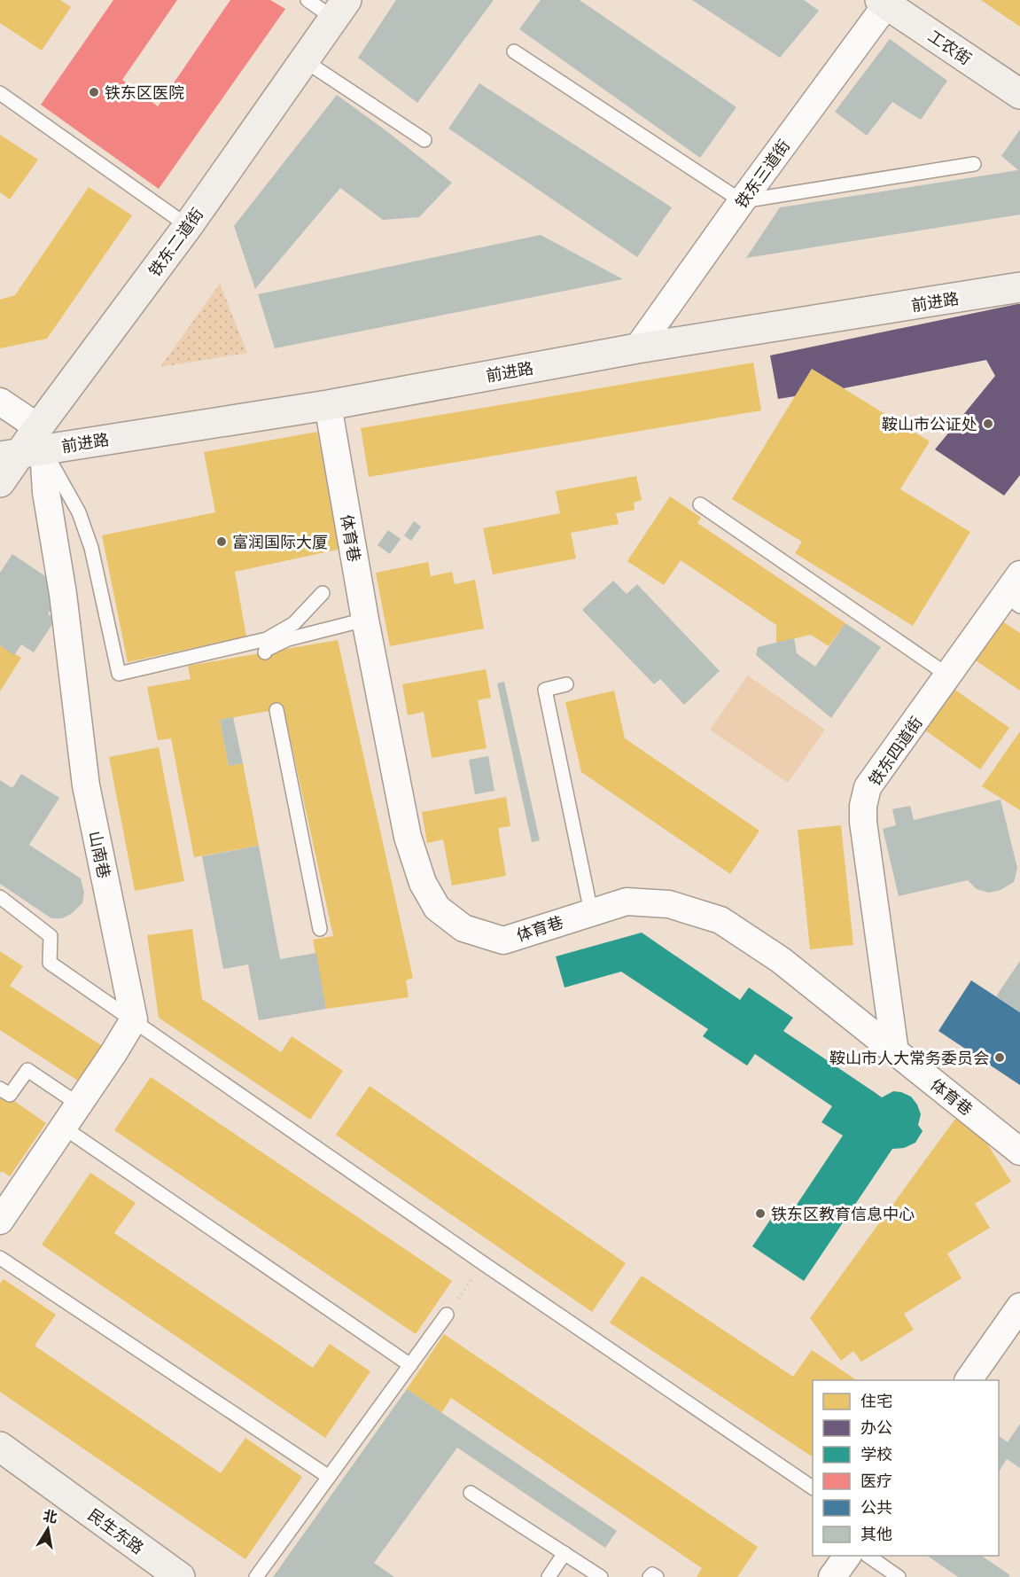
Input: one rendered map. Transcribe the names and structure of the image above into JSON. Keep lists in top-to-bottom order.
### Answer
{
  "streets": {
    "main road": [
      "工农街",
      "铁东二道街",
      "前进路",
      "民生东路"
    ],
    "street": [
      "铁东三道街",
      "体育巷",
      "铁东四道街",
      "山南巷"
    ]
  },
  "crossings": [
    ["工农街", "铁东三道街"],
    ["铁东三道街", "前进路"],
    ["铁东二道街", "前进路"],
    ["铁东二道街", "山南巷"],
    ["前进路", "体育巷"],
    ["前进路", "山南巷"],
    ["体育巷", "铁东四道街"]
  ],
  "places": [
    "铁东区医院",
    "鞍山市公证处",
    "富润国际大厦",
    "鞍山市人大常务委员会",
    "铁东区教育信息中心"
  ],
  "legend": [
    "住宅",
    "办公",
    "学校",
    "医疗",
    "公共",
    "其他"
  ],
  "north": "top"
}
